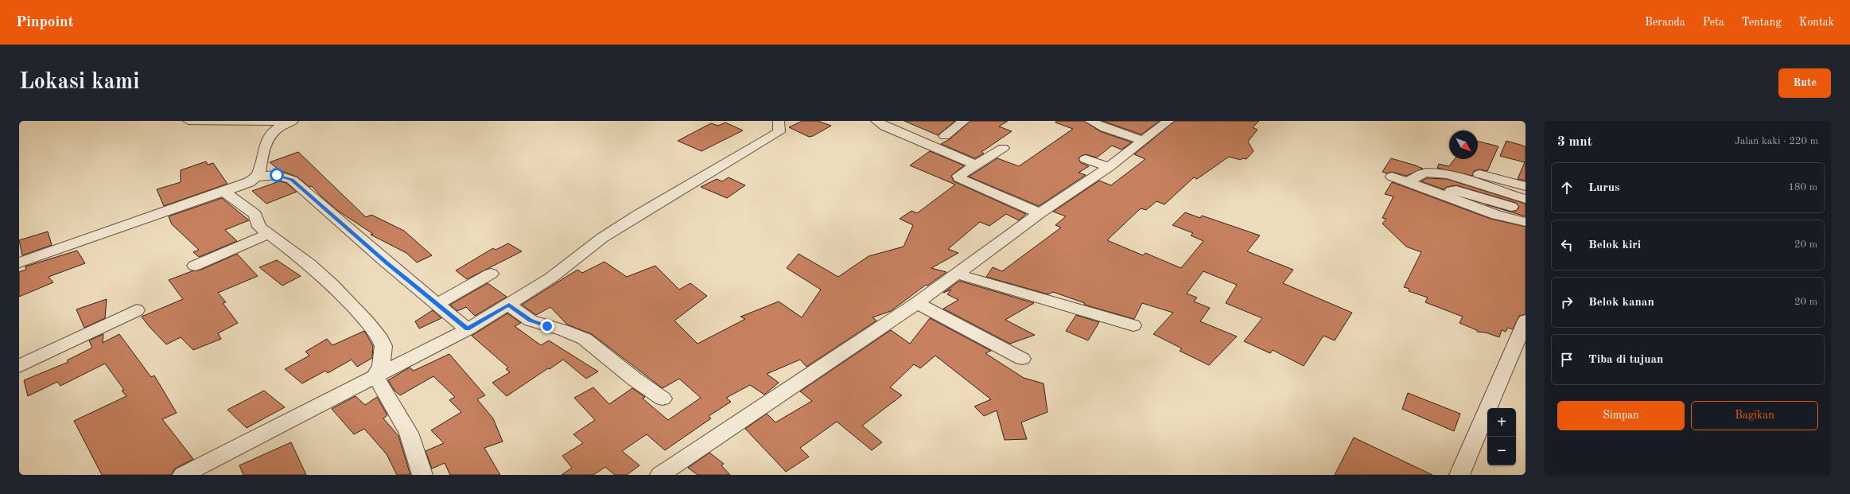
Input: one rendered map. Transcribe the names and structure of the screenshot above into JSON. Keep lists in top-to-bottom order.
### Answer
{
  "north": "bottom right",
  "page": {
    "header": "Pinpoint",
    "nav": [
      "Beranda",
      "Peta",
      "Tentang",
      "Kontak"
    ],
    "buttons": [
      "Rute",
      ["Simpan", "Bagikan"]
    ],
    "title": "Lokasi kami",
    "heading": ["3 mnt", "Jalan kaki · 220 m"],
    "list": [
      ["Lurus", "180 m"],
      ["Belok kiri", "20 m"],
      ["Belok kanan", "20 m"],
      "Tiba di tujuan"
    ],
    "map_buttons": ["+", "−"]
  }
}
